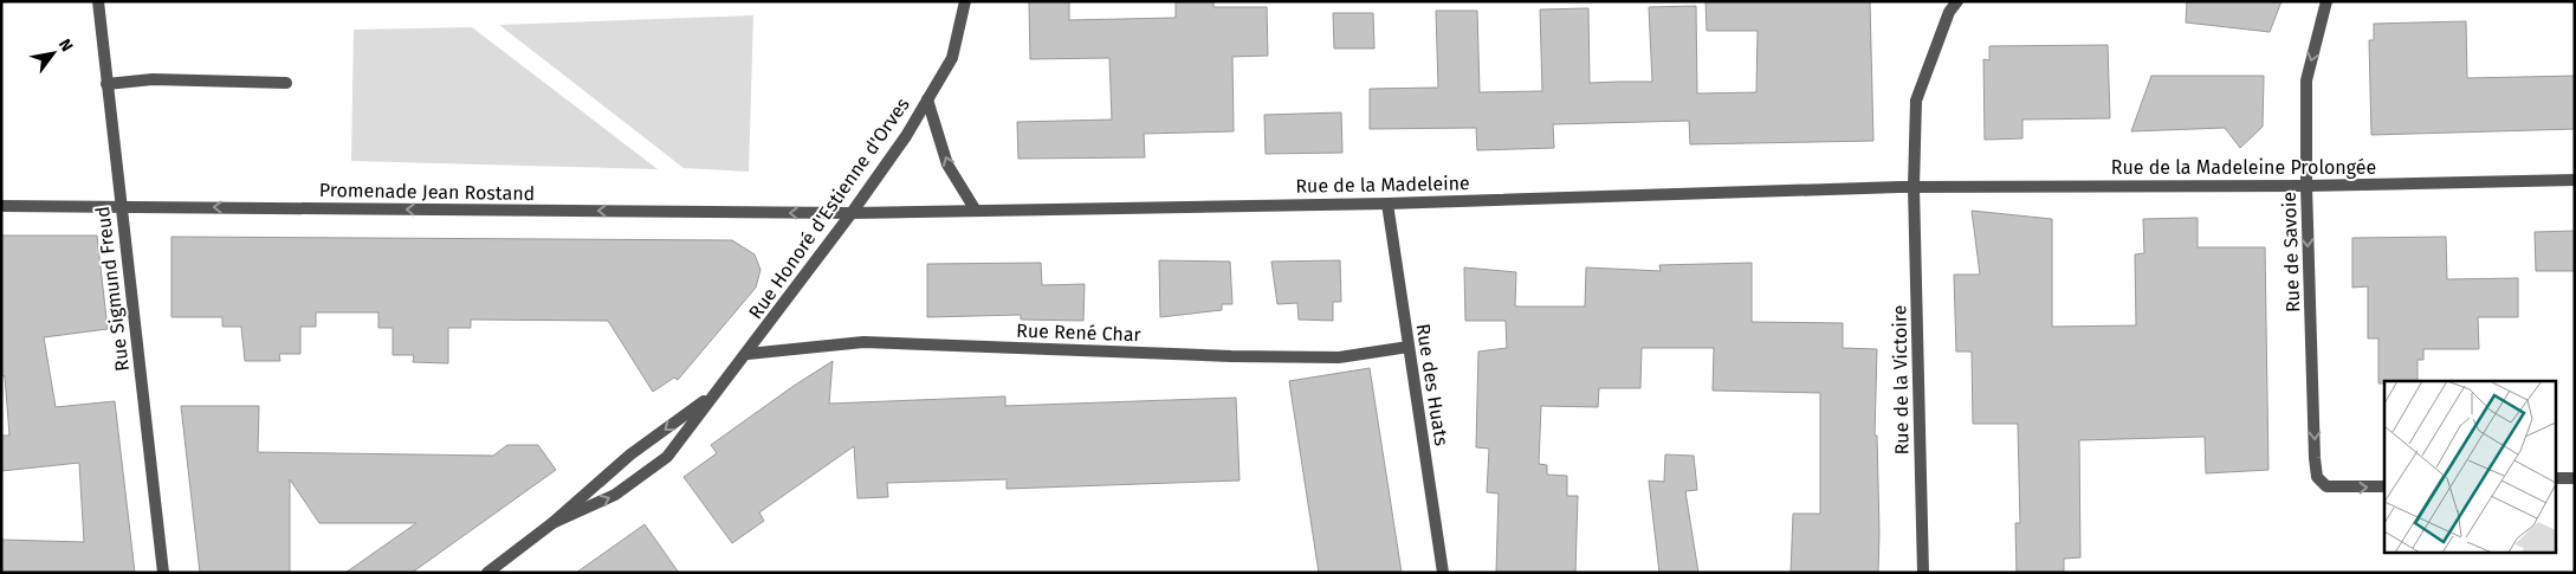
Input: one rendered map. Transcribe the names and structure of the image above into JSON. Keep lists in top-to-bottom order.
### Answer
{
  "streets": {
    "street": [
      "Rue de la Madeleine Prolongée",
      "Rue de la Madeleine",
      "Promenade Jean Rostand",
      "Rue Honoré d'Estienne d'Orves",
      "Rue de Savoie",
      "Rue Sigmund Freud",
      "Rue René Char",
      "Rue de la Victoire",
      "Rue des Huats"
    ]
  },
  "crossings": [
    ["Rue de la Madeleine Prolongée", "Rue de la Madeleine"],
    ["Rue de la Madeleine Prolongée", "Rue de Savoie"],
    ["Rue de la Madeleine Prolongée", "Rue de la Victoire"],
    ["Rue de la Madeleine", "Promenade Jean Rostand"],
    ["Rue de la Madeleine", "Rue Honoré d'Estienne d'Orves"],
    ["Rue de la Madeleine", "Rue de la Victoire"],
    ["Rue de la Madeleine", "Rue des Huats"],
    ["Promenade Jean Rostand", "Rue Honoré d'Estienne d'Orves"],
    ["Promenade Jean Rostand", "Rue Sigmund Freud"],
    ["Rue Honoré d'Estienne d'Orves", "Rue René Char"],
    ["Rue René Char", "Rue des Huats"]
  ],
  "one_way": ["Promenade Jean Rostand", "Rue de Savoie"],
  "north": "top right"
}
